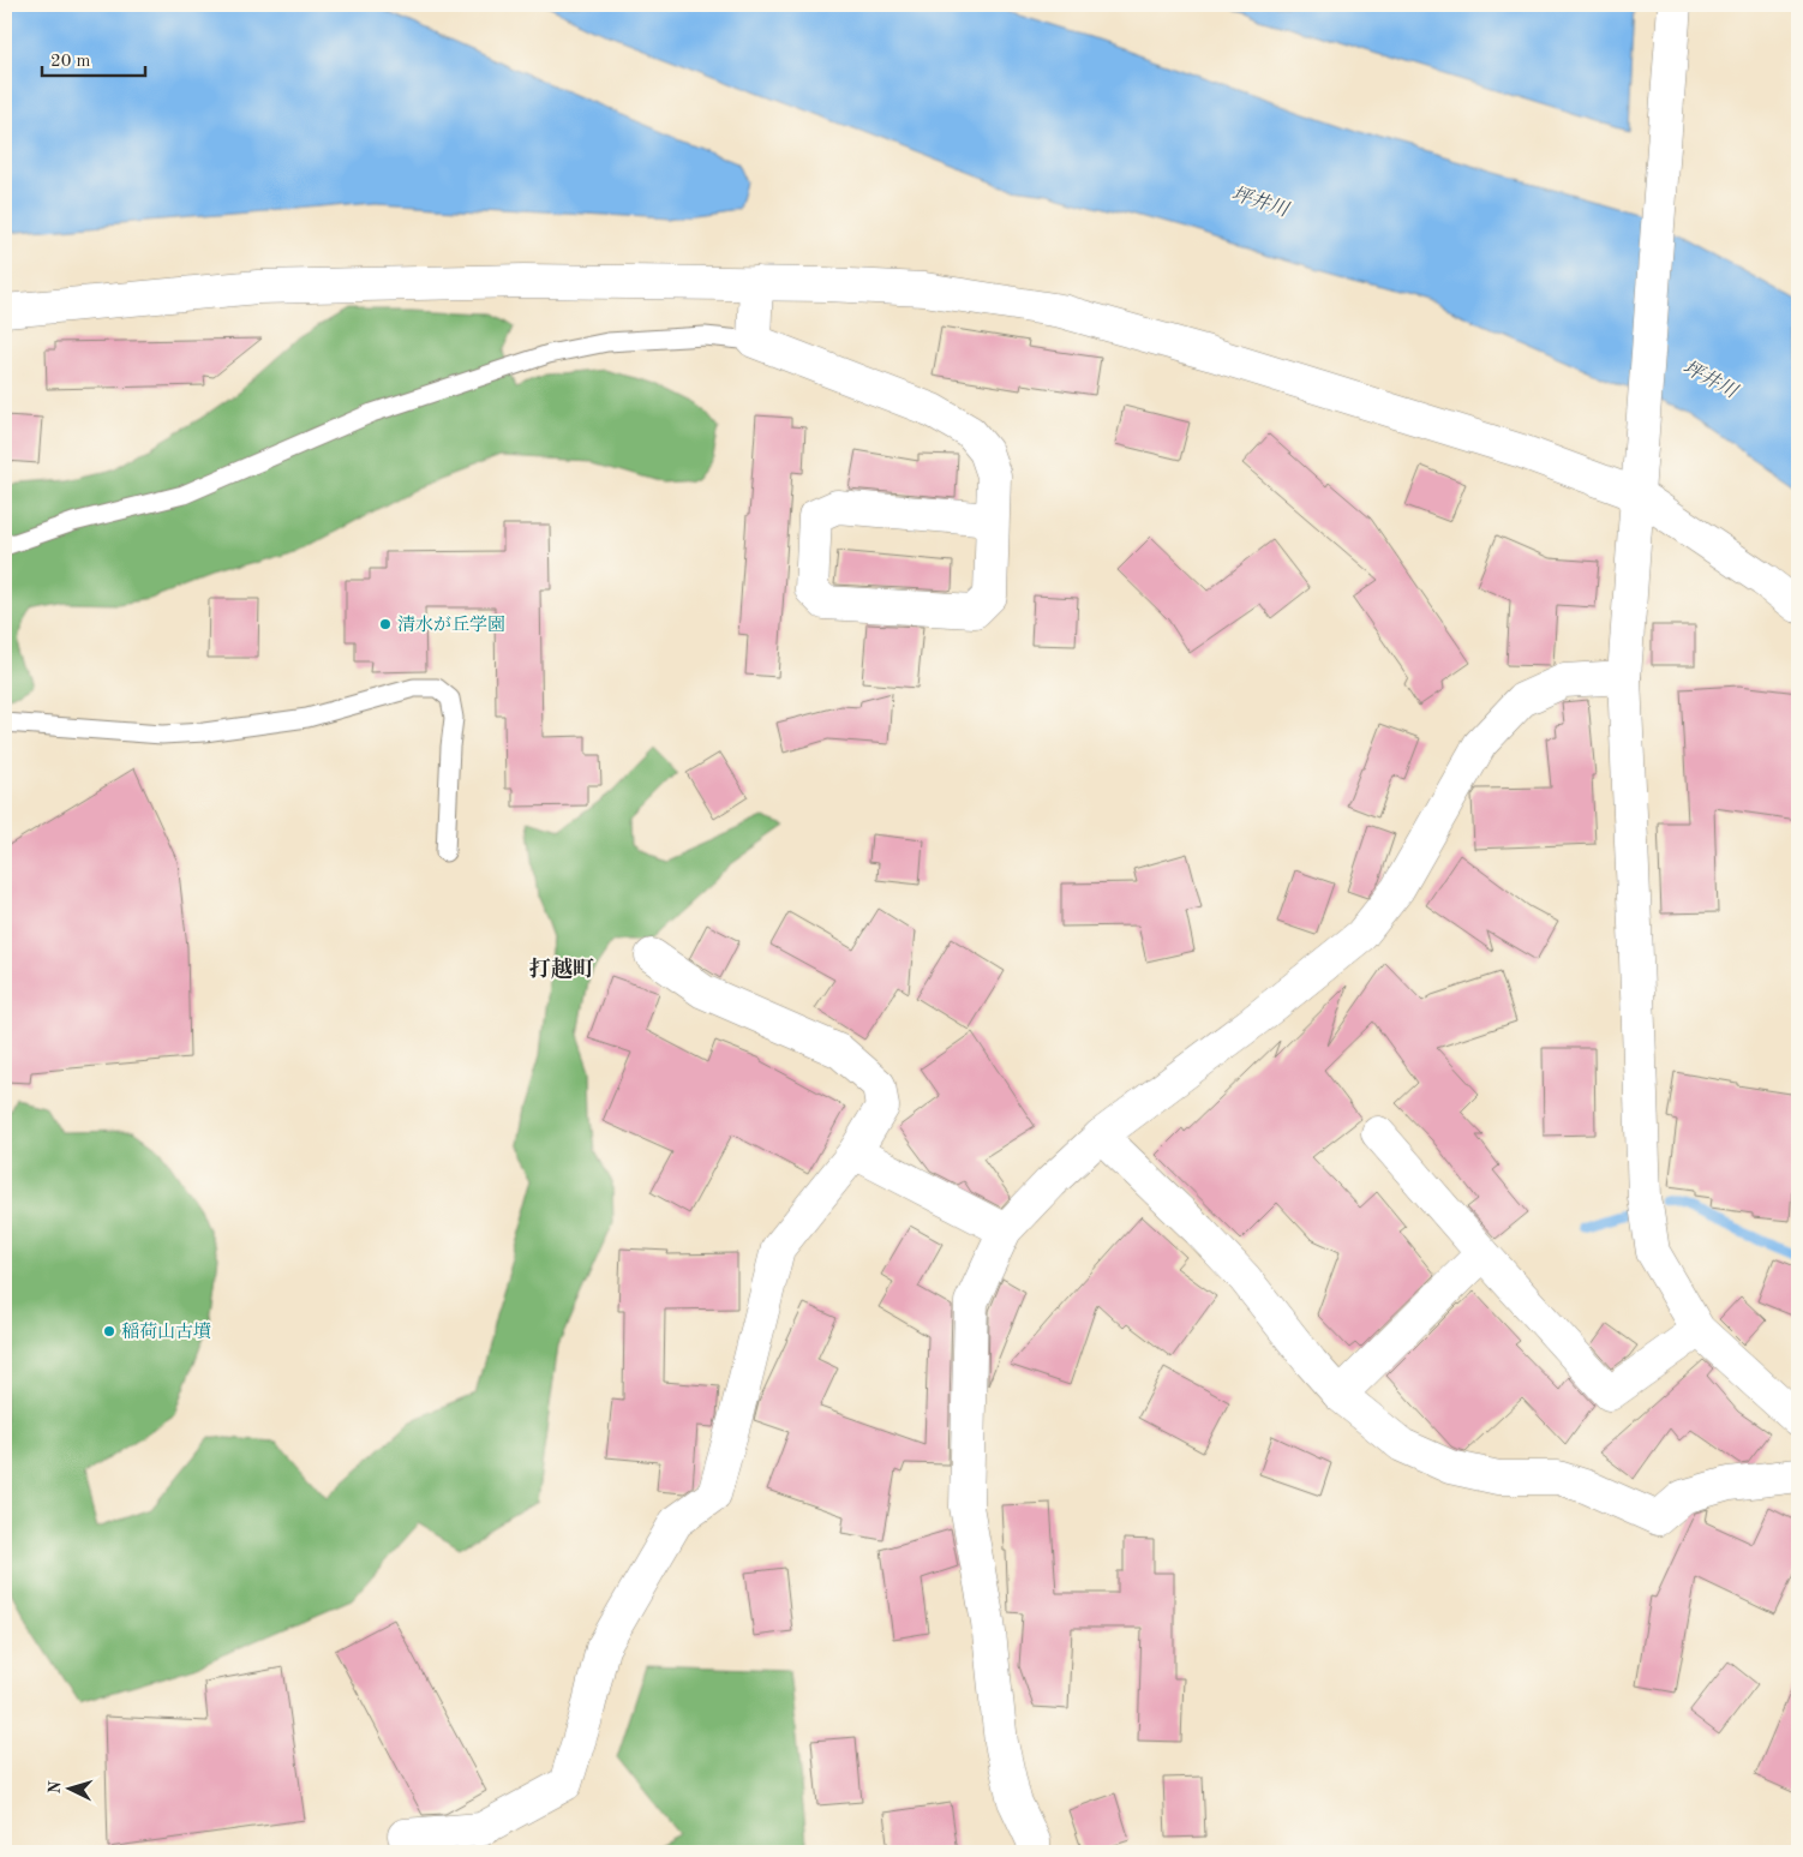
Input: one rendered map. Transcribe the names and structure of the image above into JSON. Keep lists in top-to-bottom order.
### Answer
{
  "districts": ["打越町"],
  "water": ["坪井川"],
  "places": ["清水が丘学園", "稲荷山古墳"],
  "scale_bar": "20 m",
  "north": "left"
}
